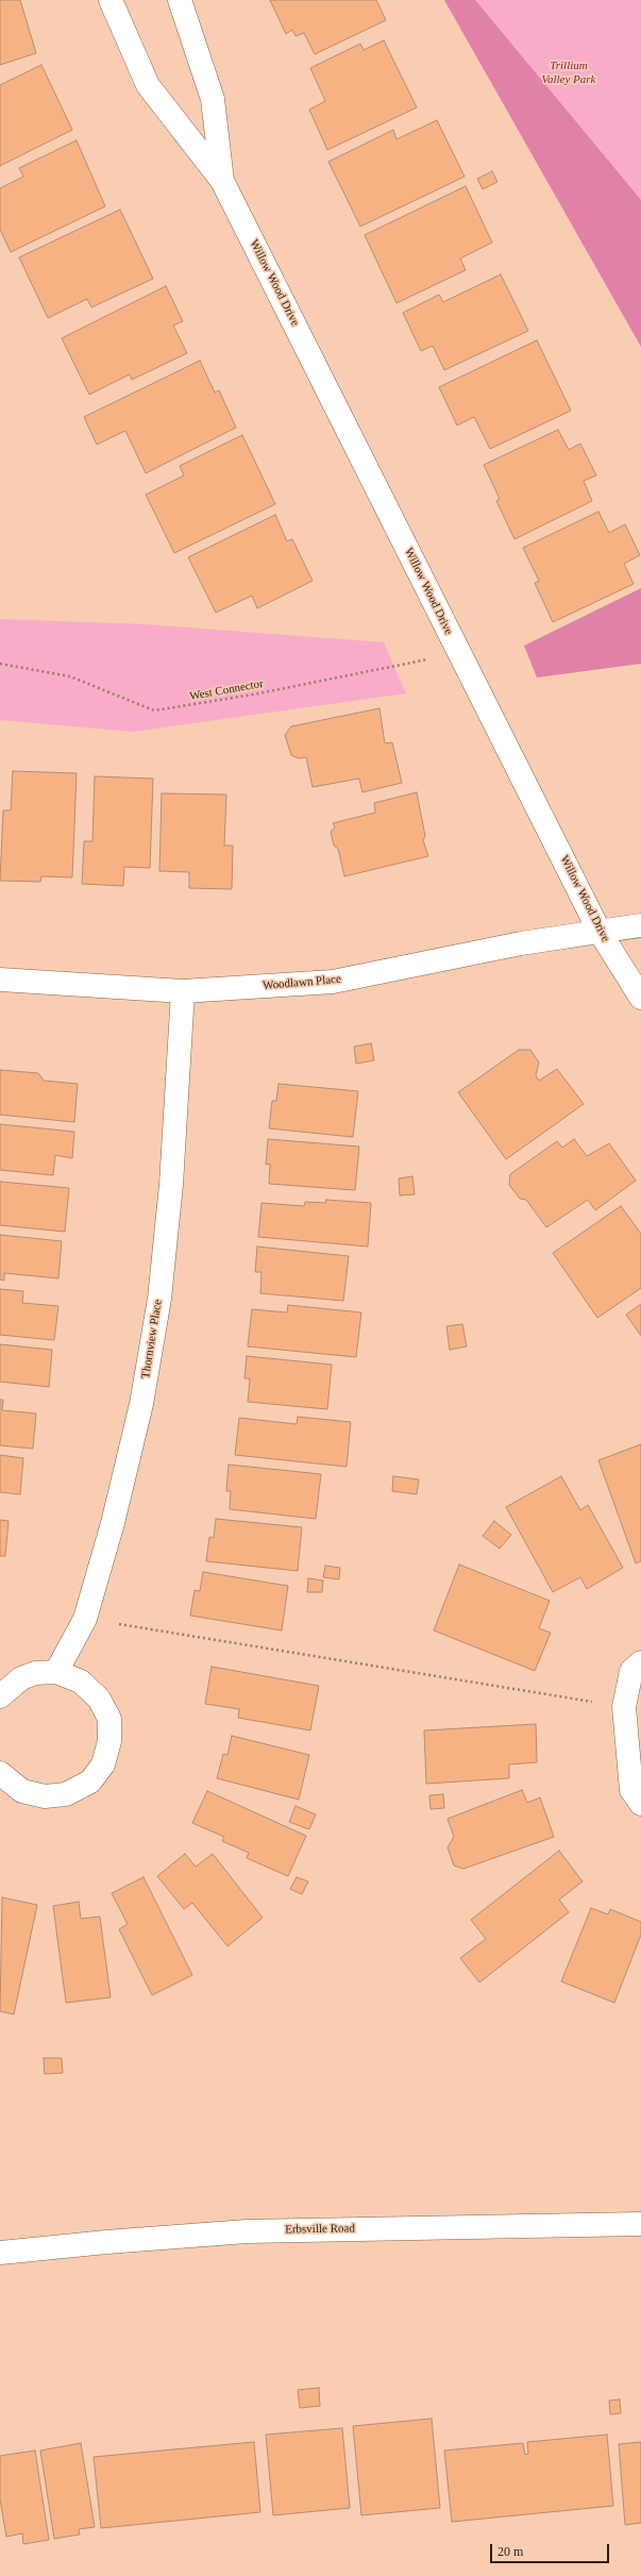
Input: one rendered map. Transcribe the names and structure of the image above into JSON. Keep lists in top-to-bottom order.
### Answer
{
  "streets": {
    "street": [
      "Willow Wood Drive",
      "Woodlawn Place",
      "Thornview Place",
      "Erbsville Road"
    ],
    "path": ["West Connector"]
  },
  "crossings": [
    ["Willow Wood Drive", "West Connector"],
    ["Willow Wood Drive", "Woodlawn Place"],
    ["Woodlawn Place", "Thornview Place"]
  ],
  "parks": ["Trillium Valley Park"],
  "scale_bar": "20 m"
}
